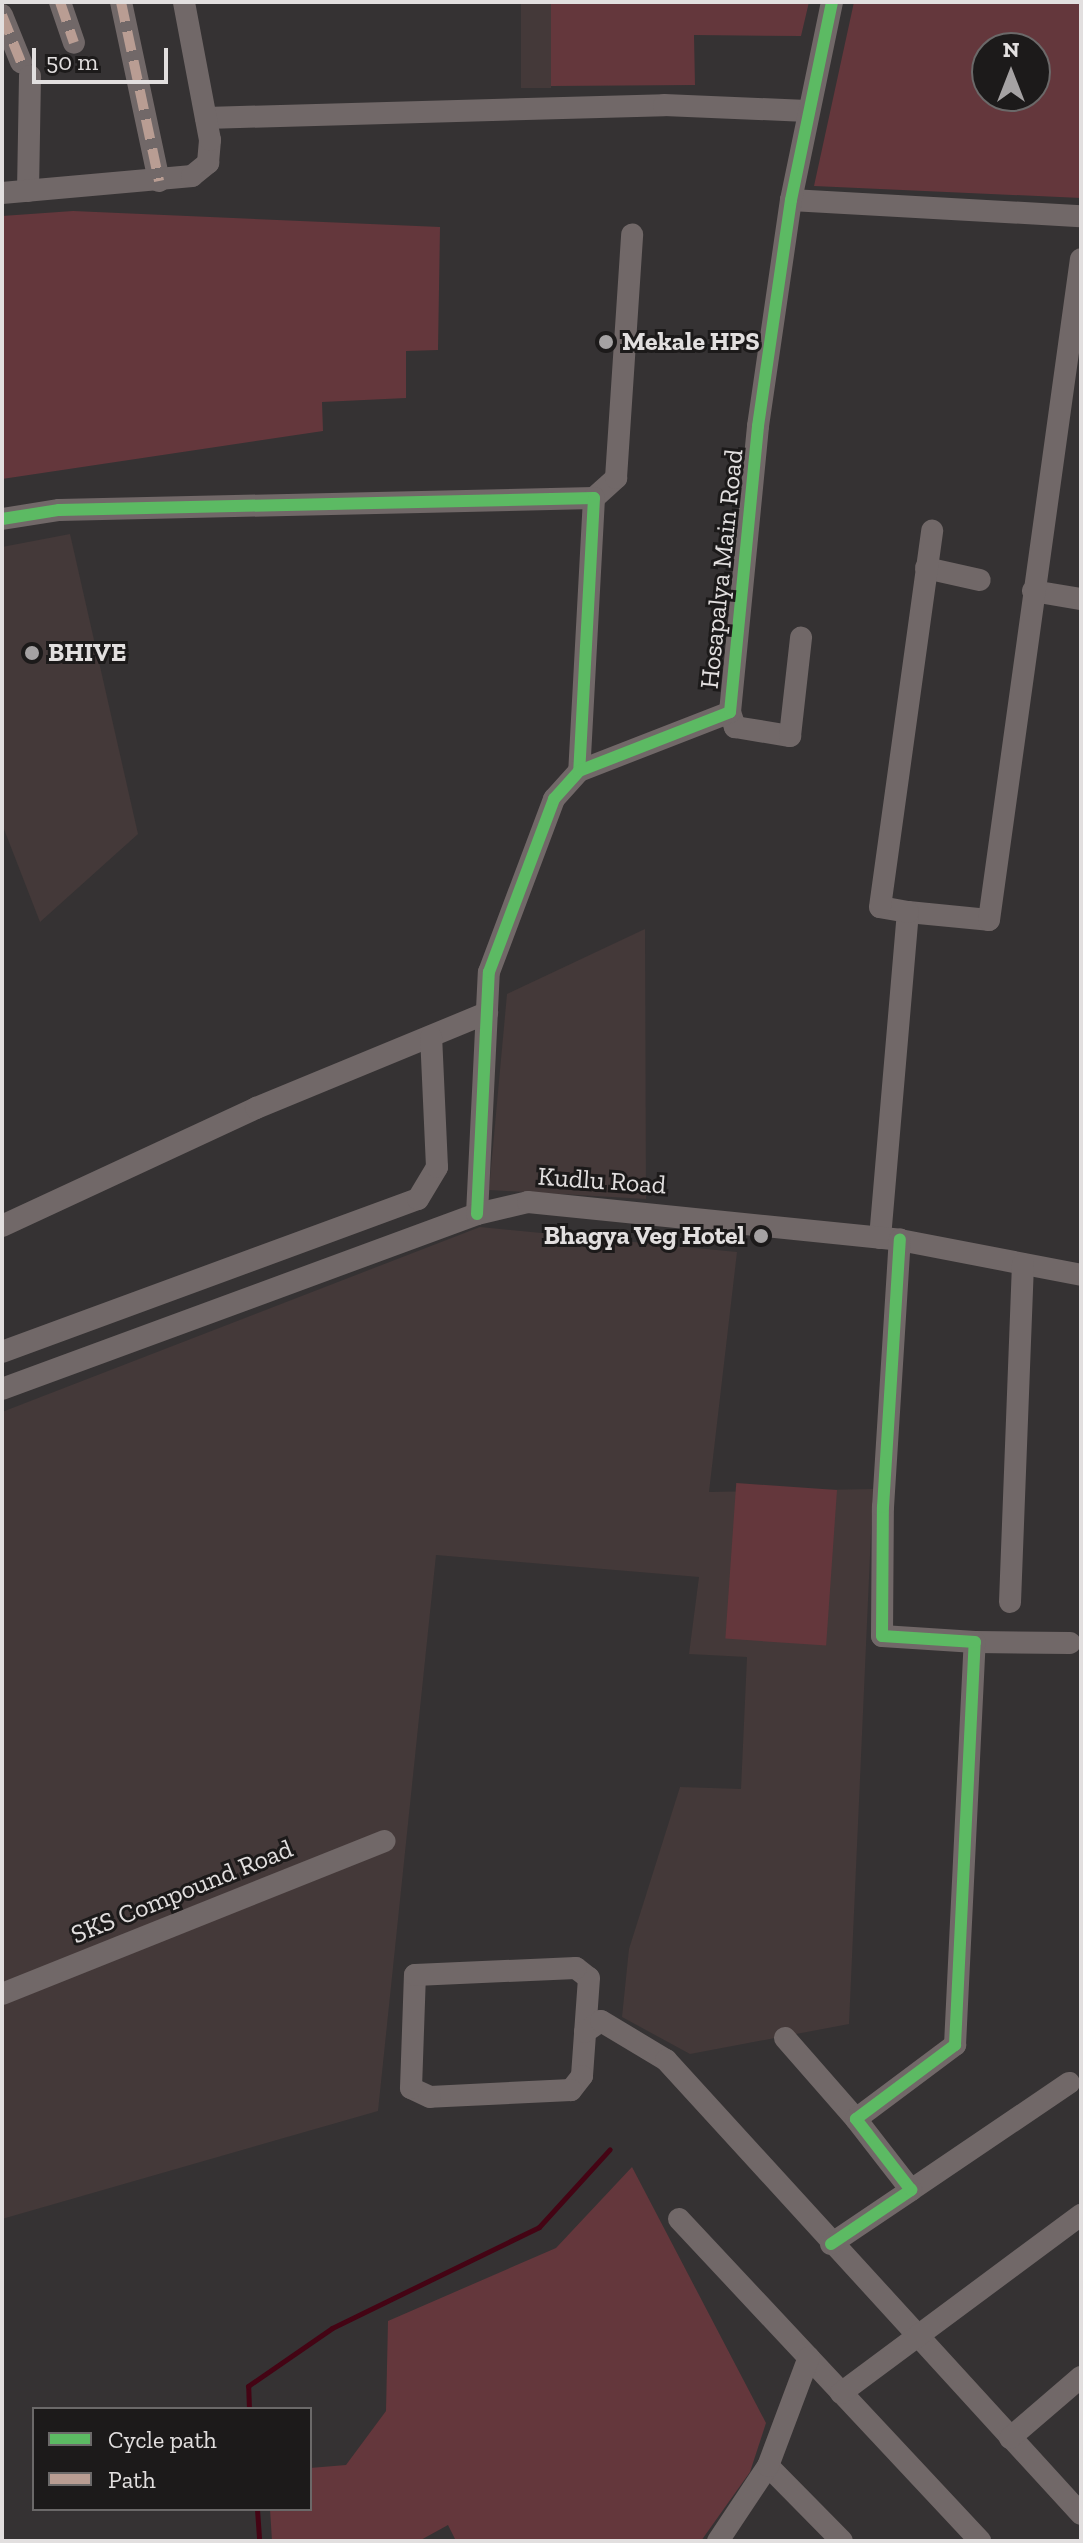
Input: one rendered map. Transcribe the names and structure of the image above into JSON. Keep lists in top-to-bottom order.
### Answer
{
  "streets": {
    "street": ["Hosapalya Main Road", "Kudlu Road", "SKS Compound Road"]
  },
  "crossings": [
    ["Hosapalya Main Road", "Kudlu Road"]
  ],
  "places": ["Mekale HPS", "BHIVE", "Bhagya Veg Hotel"],
  "legend": ["Cycle path", "Path"],
  "scale_bar": "50 m",
  "north": "top"
}
